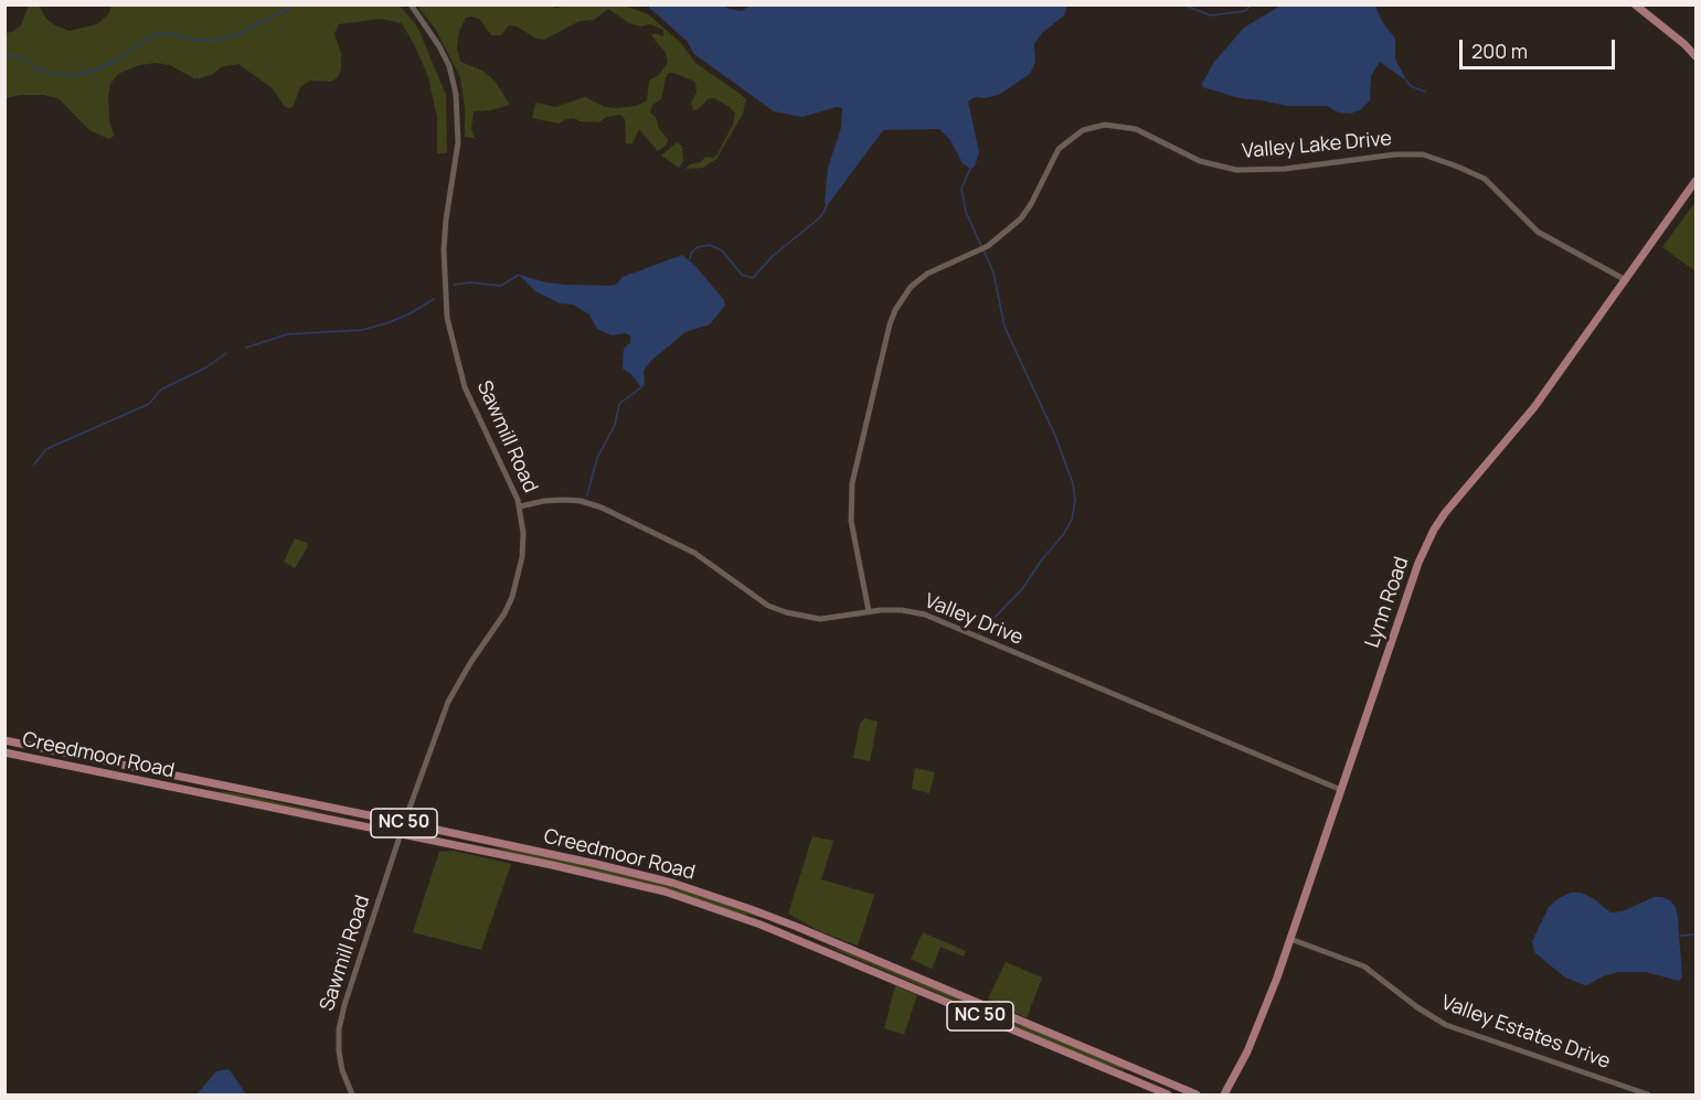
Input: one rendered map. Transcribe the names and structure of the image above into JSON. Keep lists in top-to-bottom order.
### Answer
{
  "streets": {
    "main road": ["Lynn Road", "Creedmoor Road", "NC 50"],
    "street": [
      "Valley Lake Drive",
      "Sawmill Road",
      "Valley Drive",
      "Valley Estates Drive"
    ]
  },
  "crossings": [
    ["Valley Lake Drive", "Lynn Road"],
    ["Valley Lake Drive", "Valley Drive"],
    ["Sawmill Road", "Valley Drive"],
    ["Sawmill Road", "Creedmoor Road"],
    ["Lynn Road", "Valley Drive"],
    ["Lynn Road", "Valley Estates Drive"]
  ],
  "scale_bar": "200 m"
}
